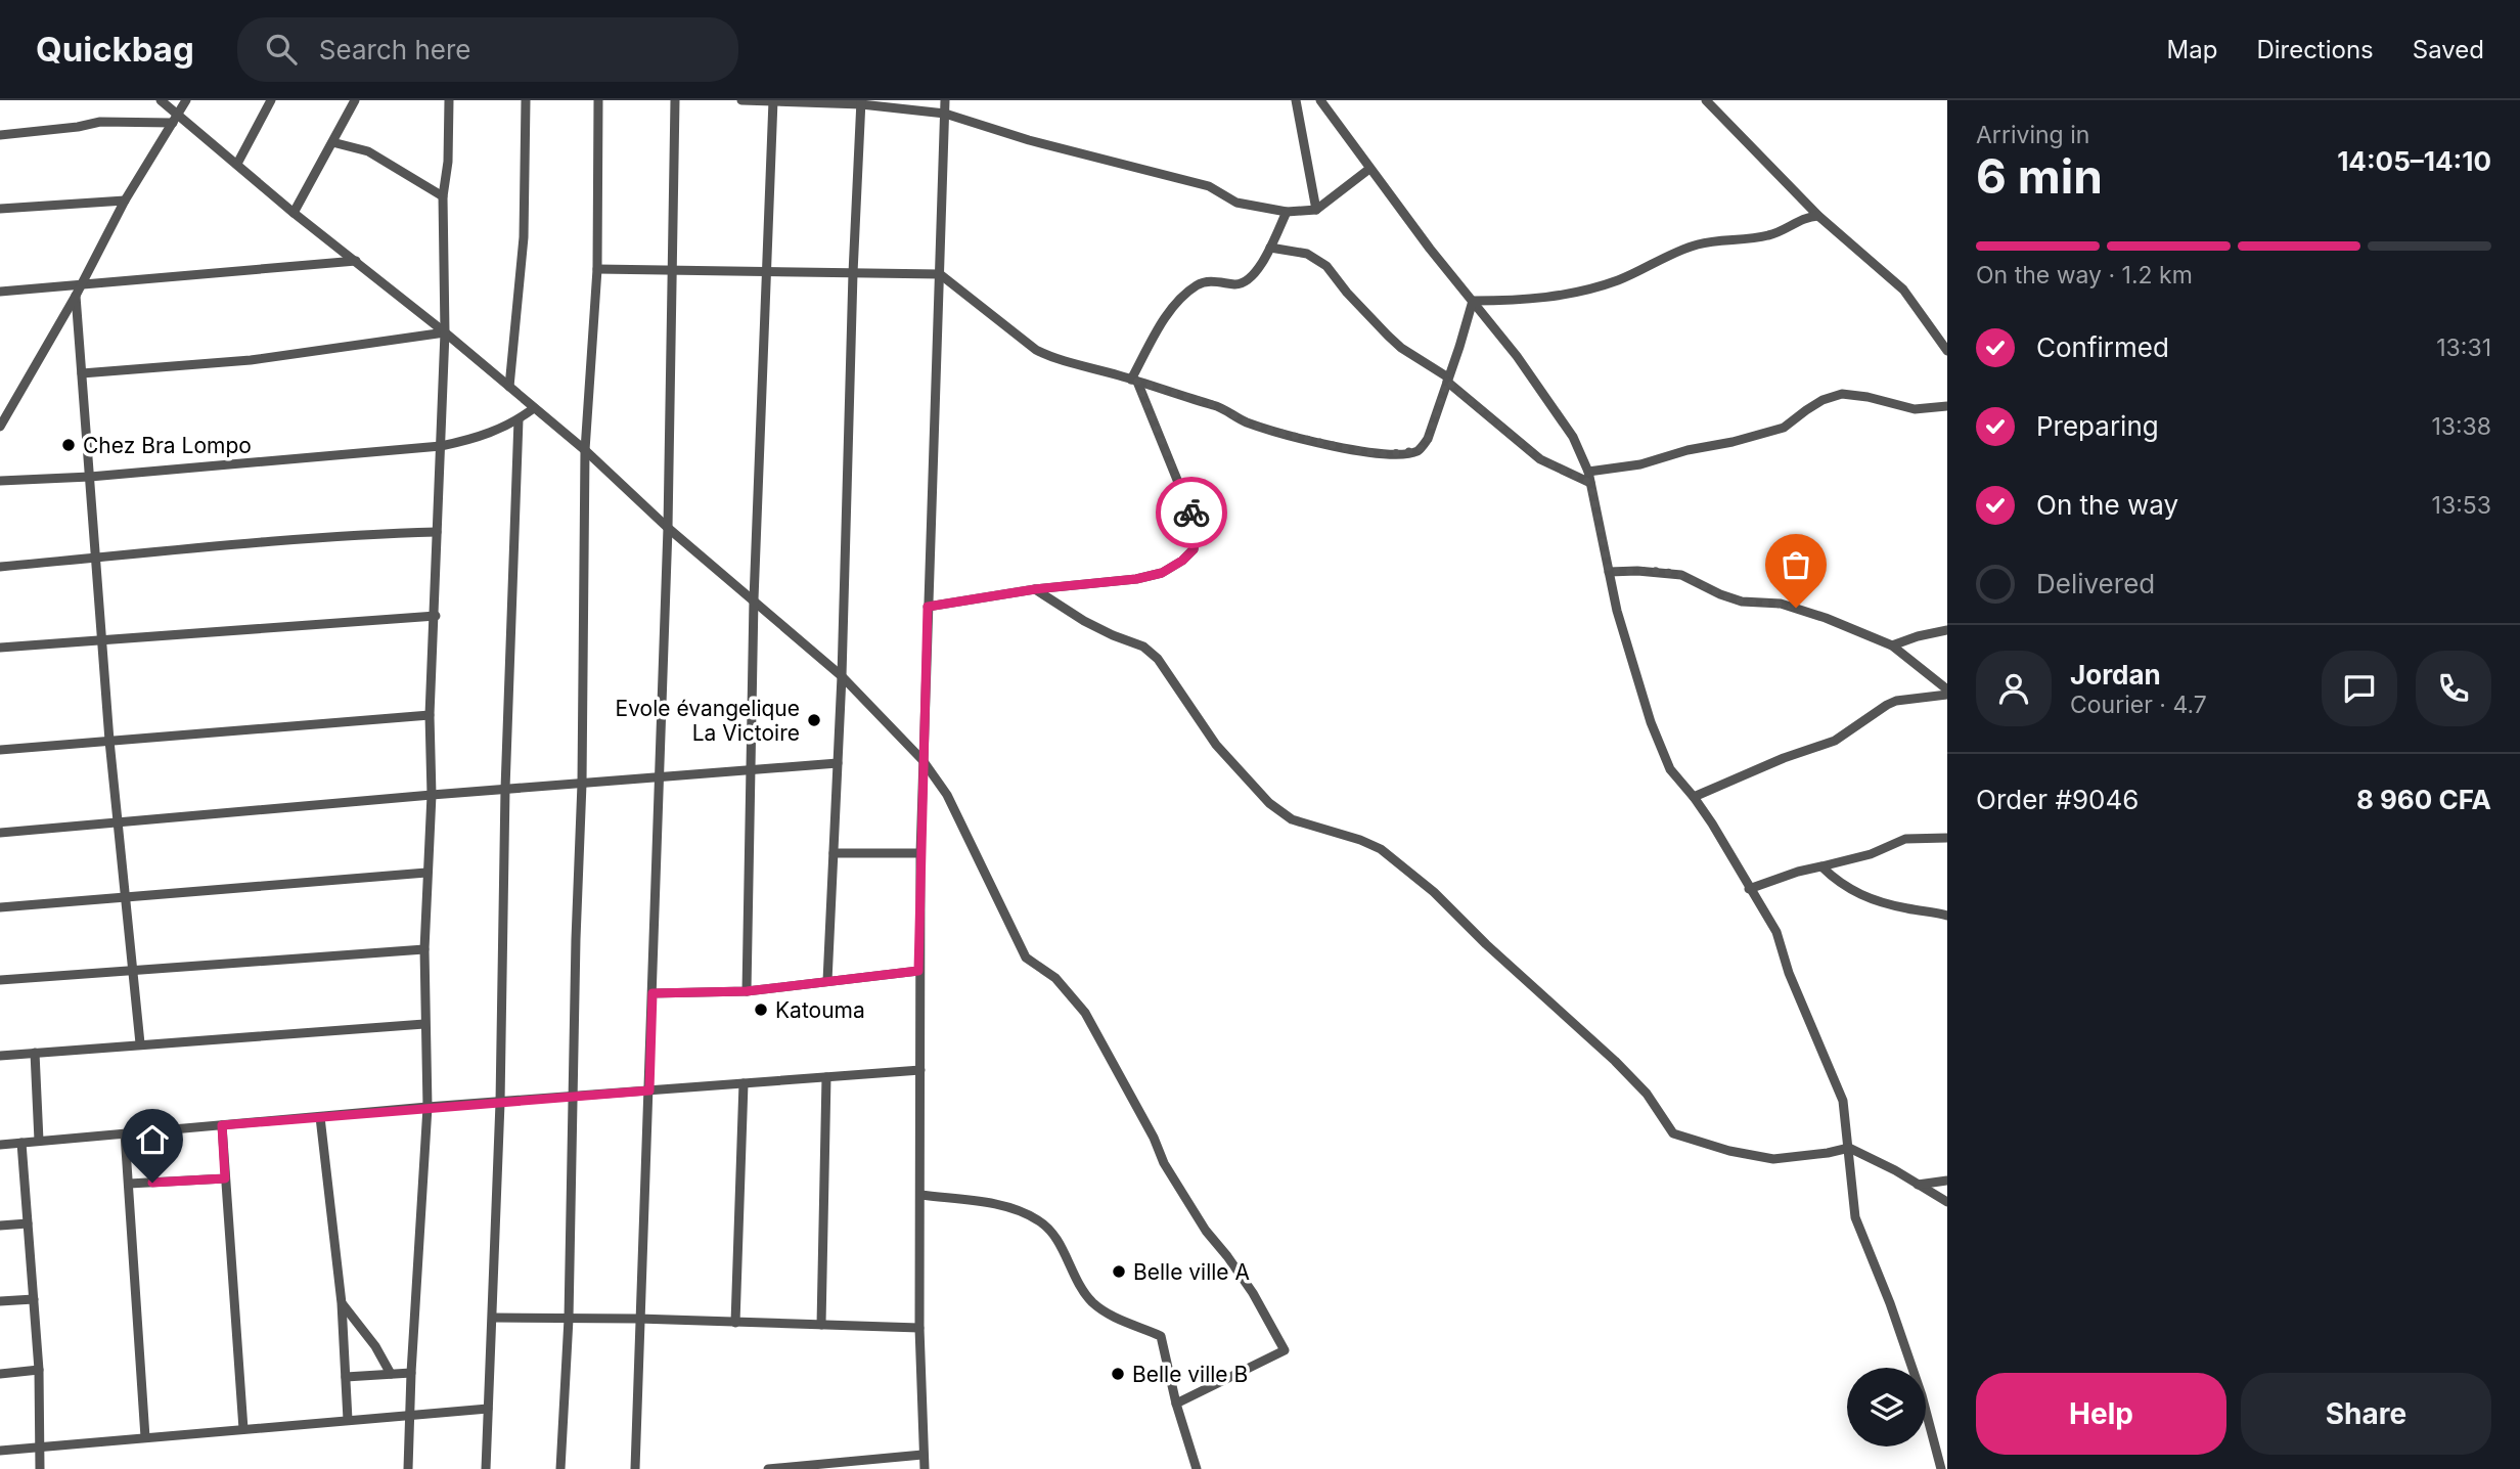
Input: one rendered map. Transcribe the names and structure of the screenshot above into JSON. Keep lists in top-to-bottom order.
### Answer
{
  "places": [
    "Chez Bra Lompo",
    "Evole évangelique La Victoire",
    "Katouma",
    "Belle ville A",
    "Belle ville B"
  ],
  "page": {
    "header": "Quickbag",
    "search": "Search here",
    "nav": ["Map", "Directions", "Saved"],
    "heading": ["6 min", "Arriving in", "14:05–14:10"],
    "panel": [
      "Jordan",
      "Courier · 4.7",
      "Order #9046",
      "8 960 CFA"
    ],
    "bar": "On the way · 1.2 km",
    "list": [
      ["Confirmed", "13:31"],
      ["Preparing", "13:38"],
      ["On the way", "13:53"],
      "Delivered"
    ],
    "buttons": ["Help", "Share"]
  }
}
